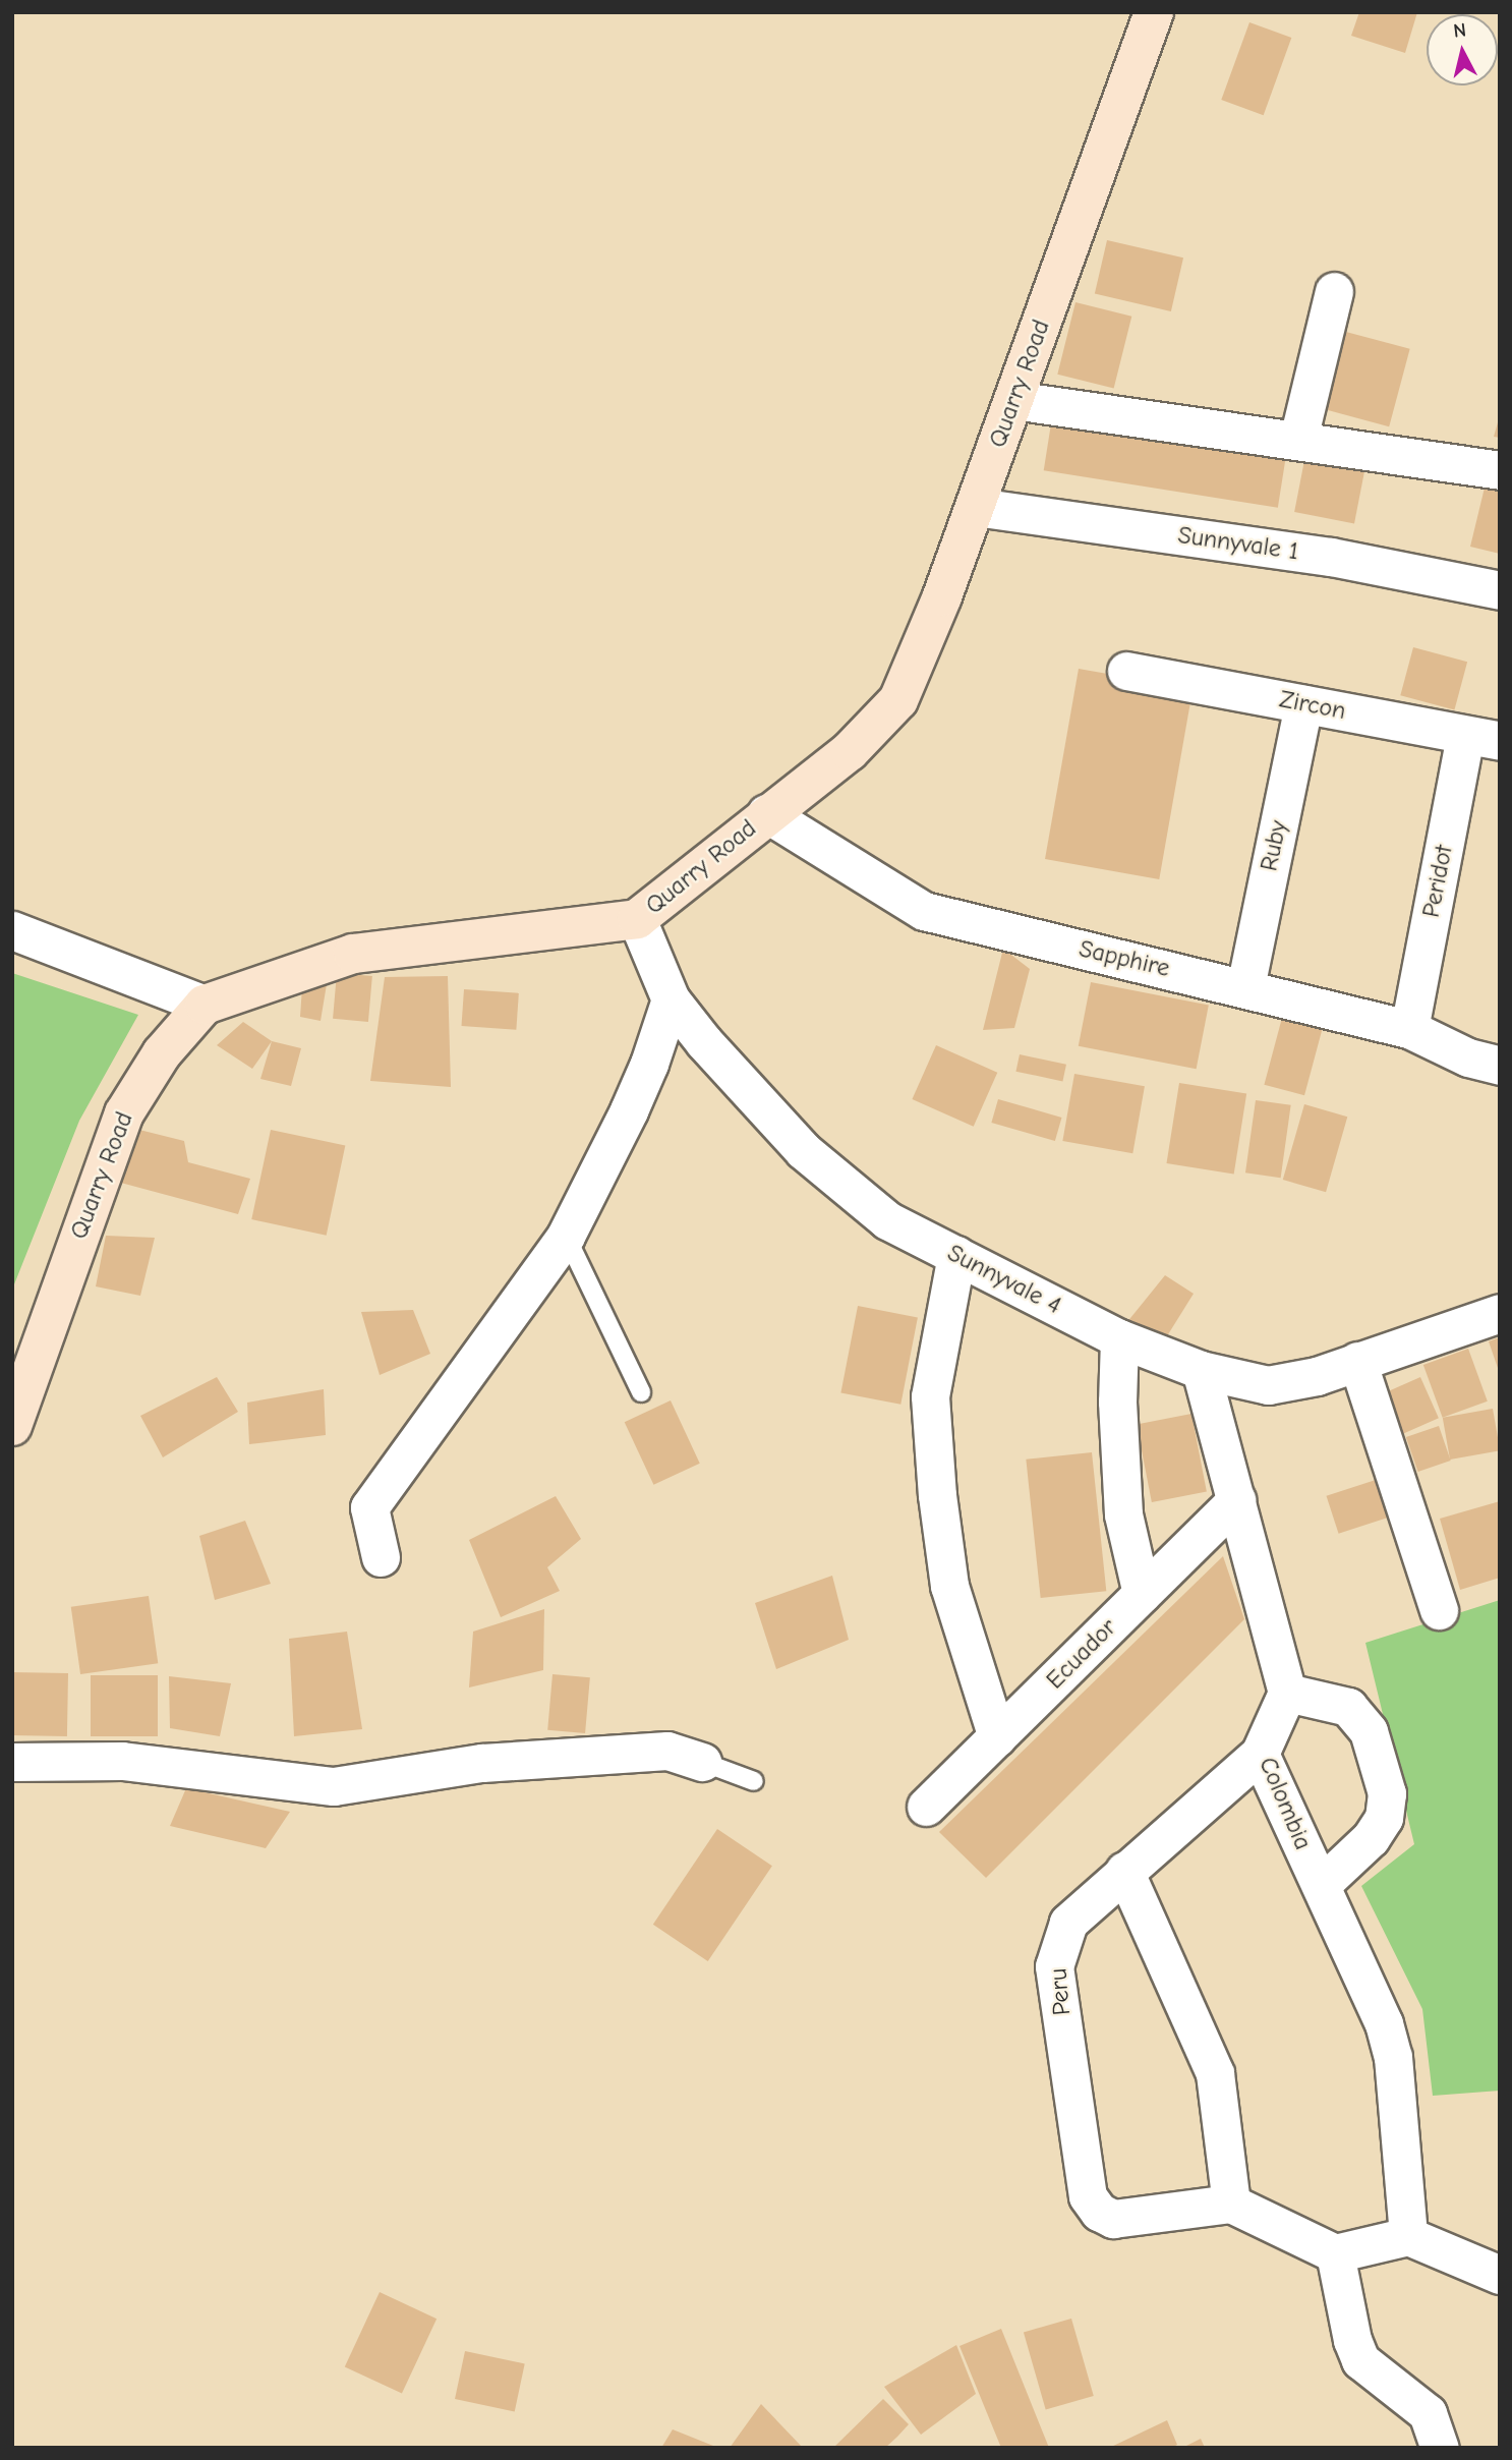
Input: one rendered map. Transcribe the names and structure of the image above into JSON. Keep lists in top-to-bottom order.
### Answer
{
  "streets": {
    "street": [
      "Quarry Road",
      "Sunnyvale 1",
      "Zircon",
      "Ruby",
      "Peridot",
      "Sapphire",
      "Sunnyvale 4",
      "Ecuador",
      "Colombia",
      "Peru"
    ]
  },
  "crossings": [
    ["Quarry Road", "Sunnyvale 1"],
    ["Quarry Road", "Sapphire"],
    ["Quarry Road", "Sunnyvale 4"],
    ["Zircon", "Ruby"],
    ["Zircon", "Peridot"],
    ["Ruby", "Sapphire"],
    ["Peridot", "Sapphire"],
    ["Colombia", "Peru"]
  ],
  "north": "top"
}
